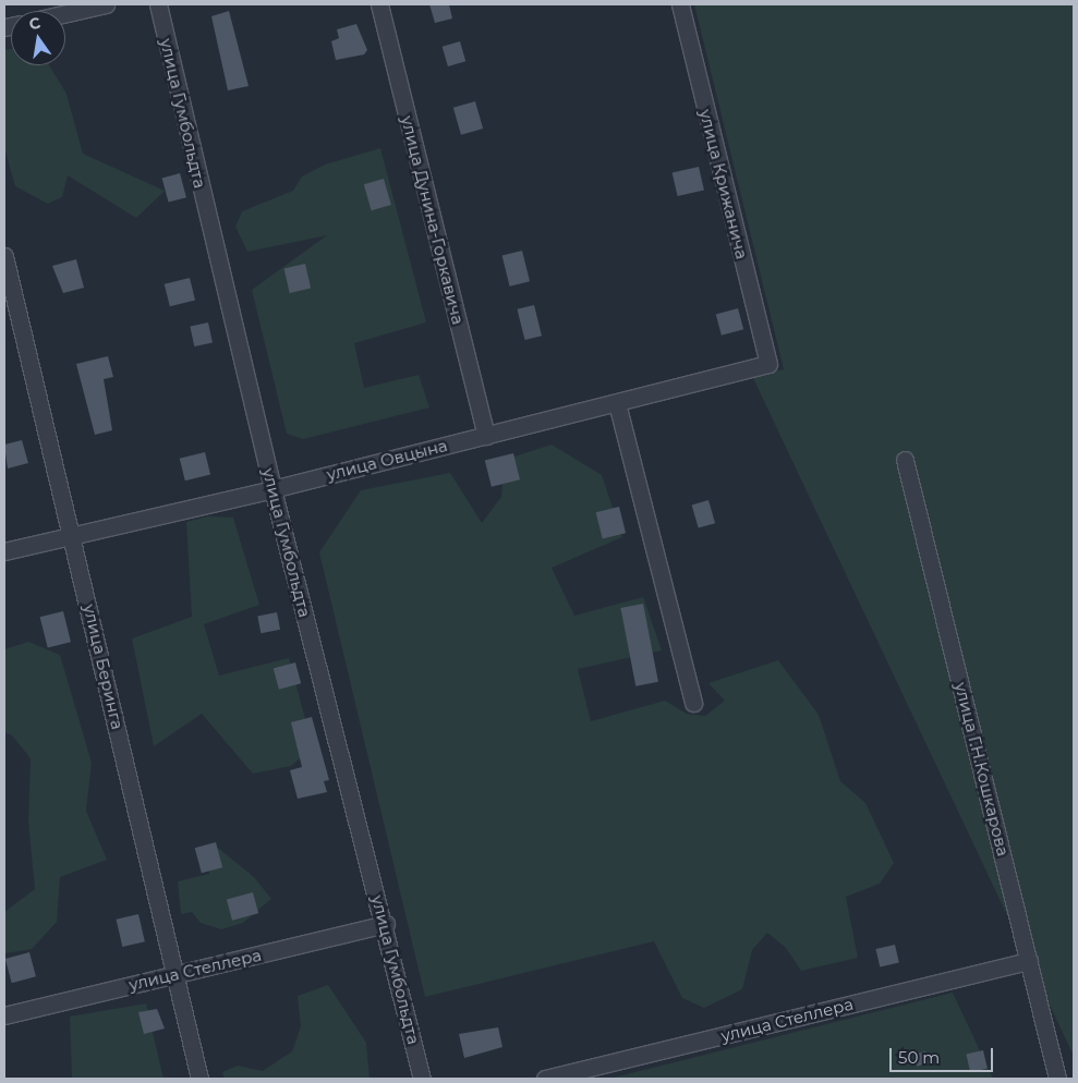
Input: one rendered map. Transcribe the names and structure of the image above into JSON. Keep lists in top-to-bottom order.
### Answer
{
  "streets": {
    "street": [
      "улица Гумбольдта",
      "улица Крижанича",
      "улица Дунина-Горкавича",
      "улица Овцына",
      "улица Беринга",
      "улица Г.Н.Кошкарова",
      "улица Стеллера"
    ]
  },
  "crossings": [
    ["улица Гумбольдта", "улица Овцына"],
    ["улица Гумбольдта", "улица Стеллера"],
    ["улица Крижанича", "улица Овцына"],
    ["улица Дунина-Горкавича", "улица Овцына"],
    ["улица Овцына", "улица Беринга"],
    ["улица Беринга", "улица Стеллера"],
    ["улица Г.Н.Кошкарова", "улица Стеллера"]
  ],
  "scale_bar": "50 m",
  "north": "top"
}
